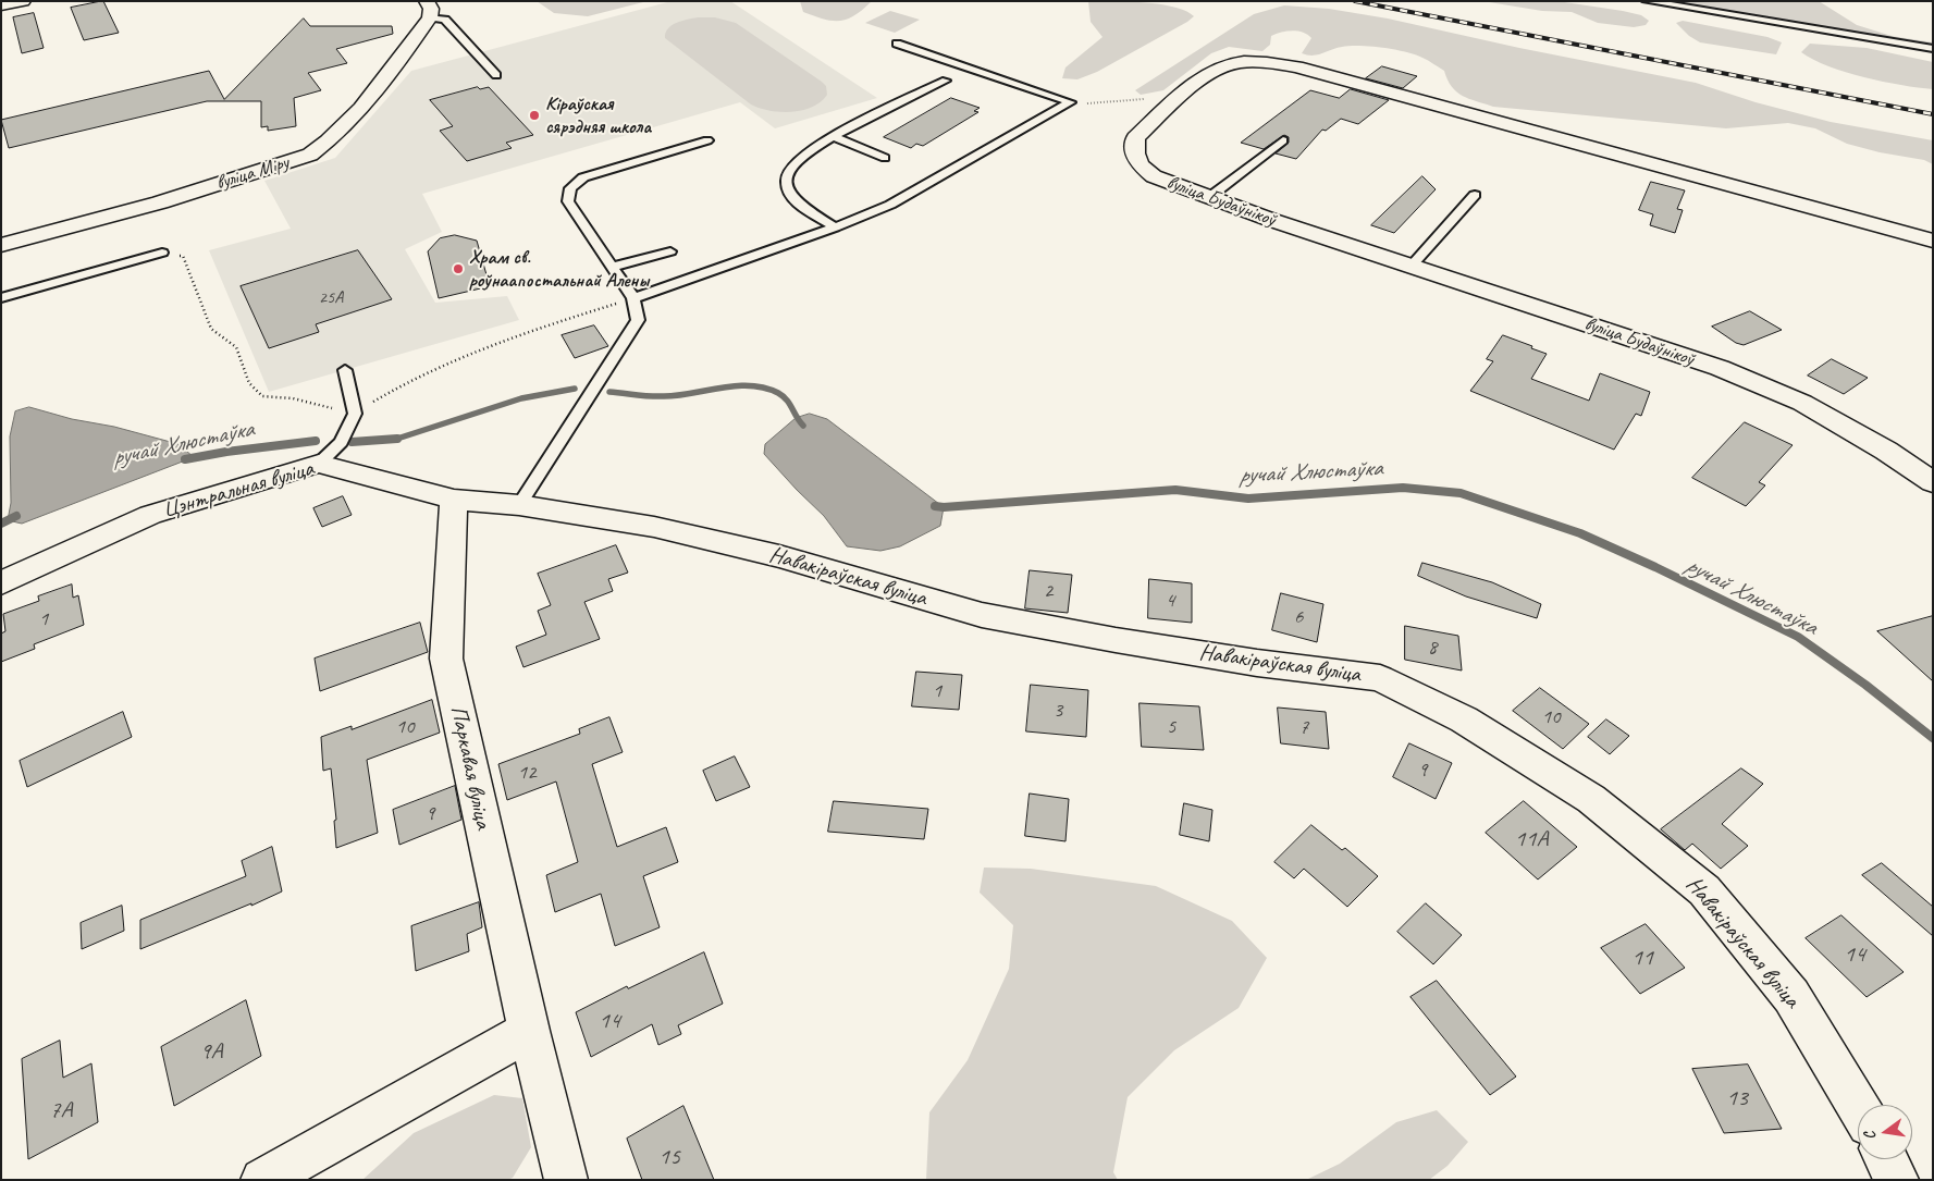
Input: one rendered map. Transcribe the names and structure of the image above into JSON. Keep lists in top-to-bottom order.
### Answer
{
  "streets": {
    "street": [
      "вуліца Міру",
      "вуліца Будаўнікоў",
      "Цэнтральная вуліца",
      "Навакіраўская вуліца",
      "Паркавая вуліца"
    ]
  },
  "crossings": [
    ["Цэнтральная вуліца", "Навакіраўская вуліца"],
    ["Цэнтральная вуліца", "Паркавая вуліца"]
  ],
  "water": ["ручай Хлюстаўка"],
  "places": ["Кіраўская сярэдняя школа", "Храм св. роўнаапостальнай Алены"],
  "house_numbers": [
    "25А",
    "2",
    "4",
    "6",
    "1",
    "8",
    "1",
    "3",
    "10",
    "10",
    "5",
    "7",
    "9",
    "12",
    "9",
    "11А",
    "14",
    "11",
    "14",
    "9А",
    "13",
    "7А",
    "15"
  ],
  "north": "left"
}
